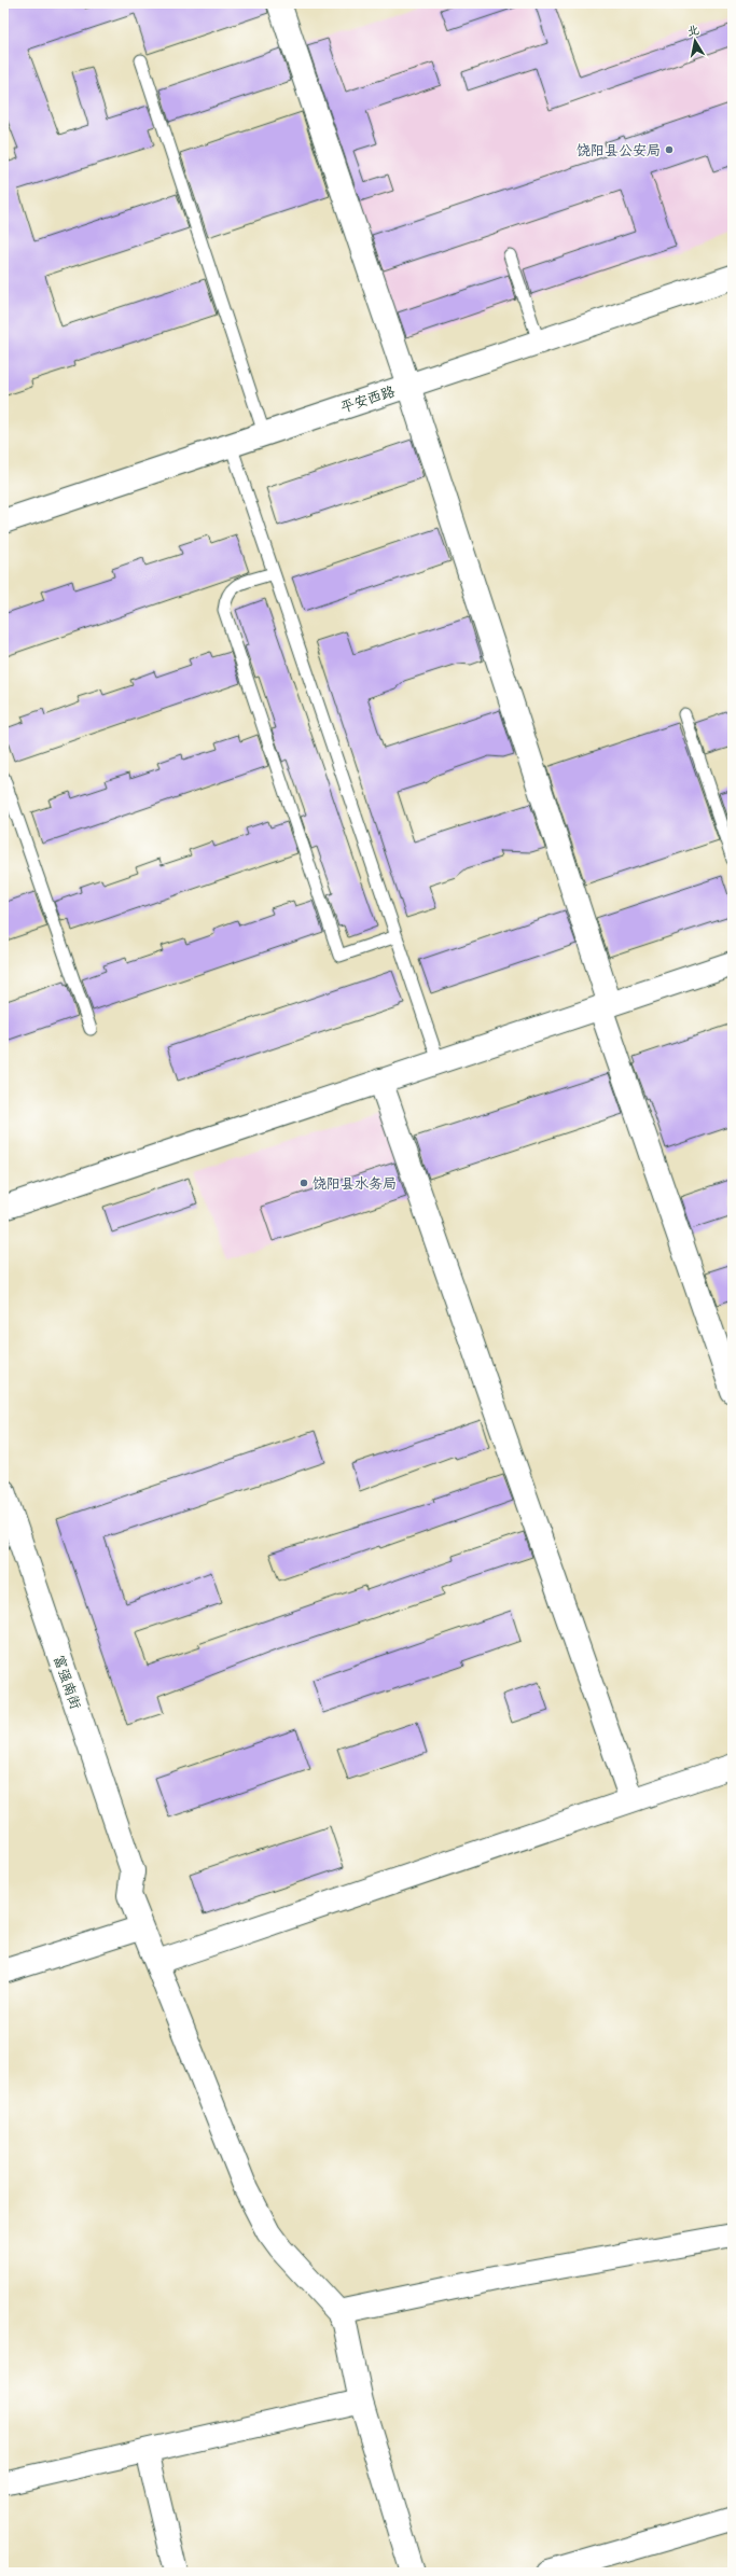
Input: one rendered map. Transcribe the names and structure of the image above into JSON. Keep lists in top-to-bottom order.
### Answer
{
  "streets": {
    "street": ["平安西路", "富强南街"]
  },
  "places": ["饶阳县公安局", "饶阳县水务局"],
  "north": "top"
}
